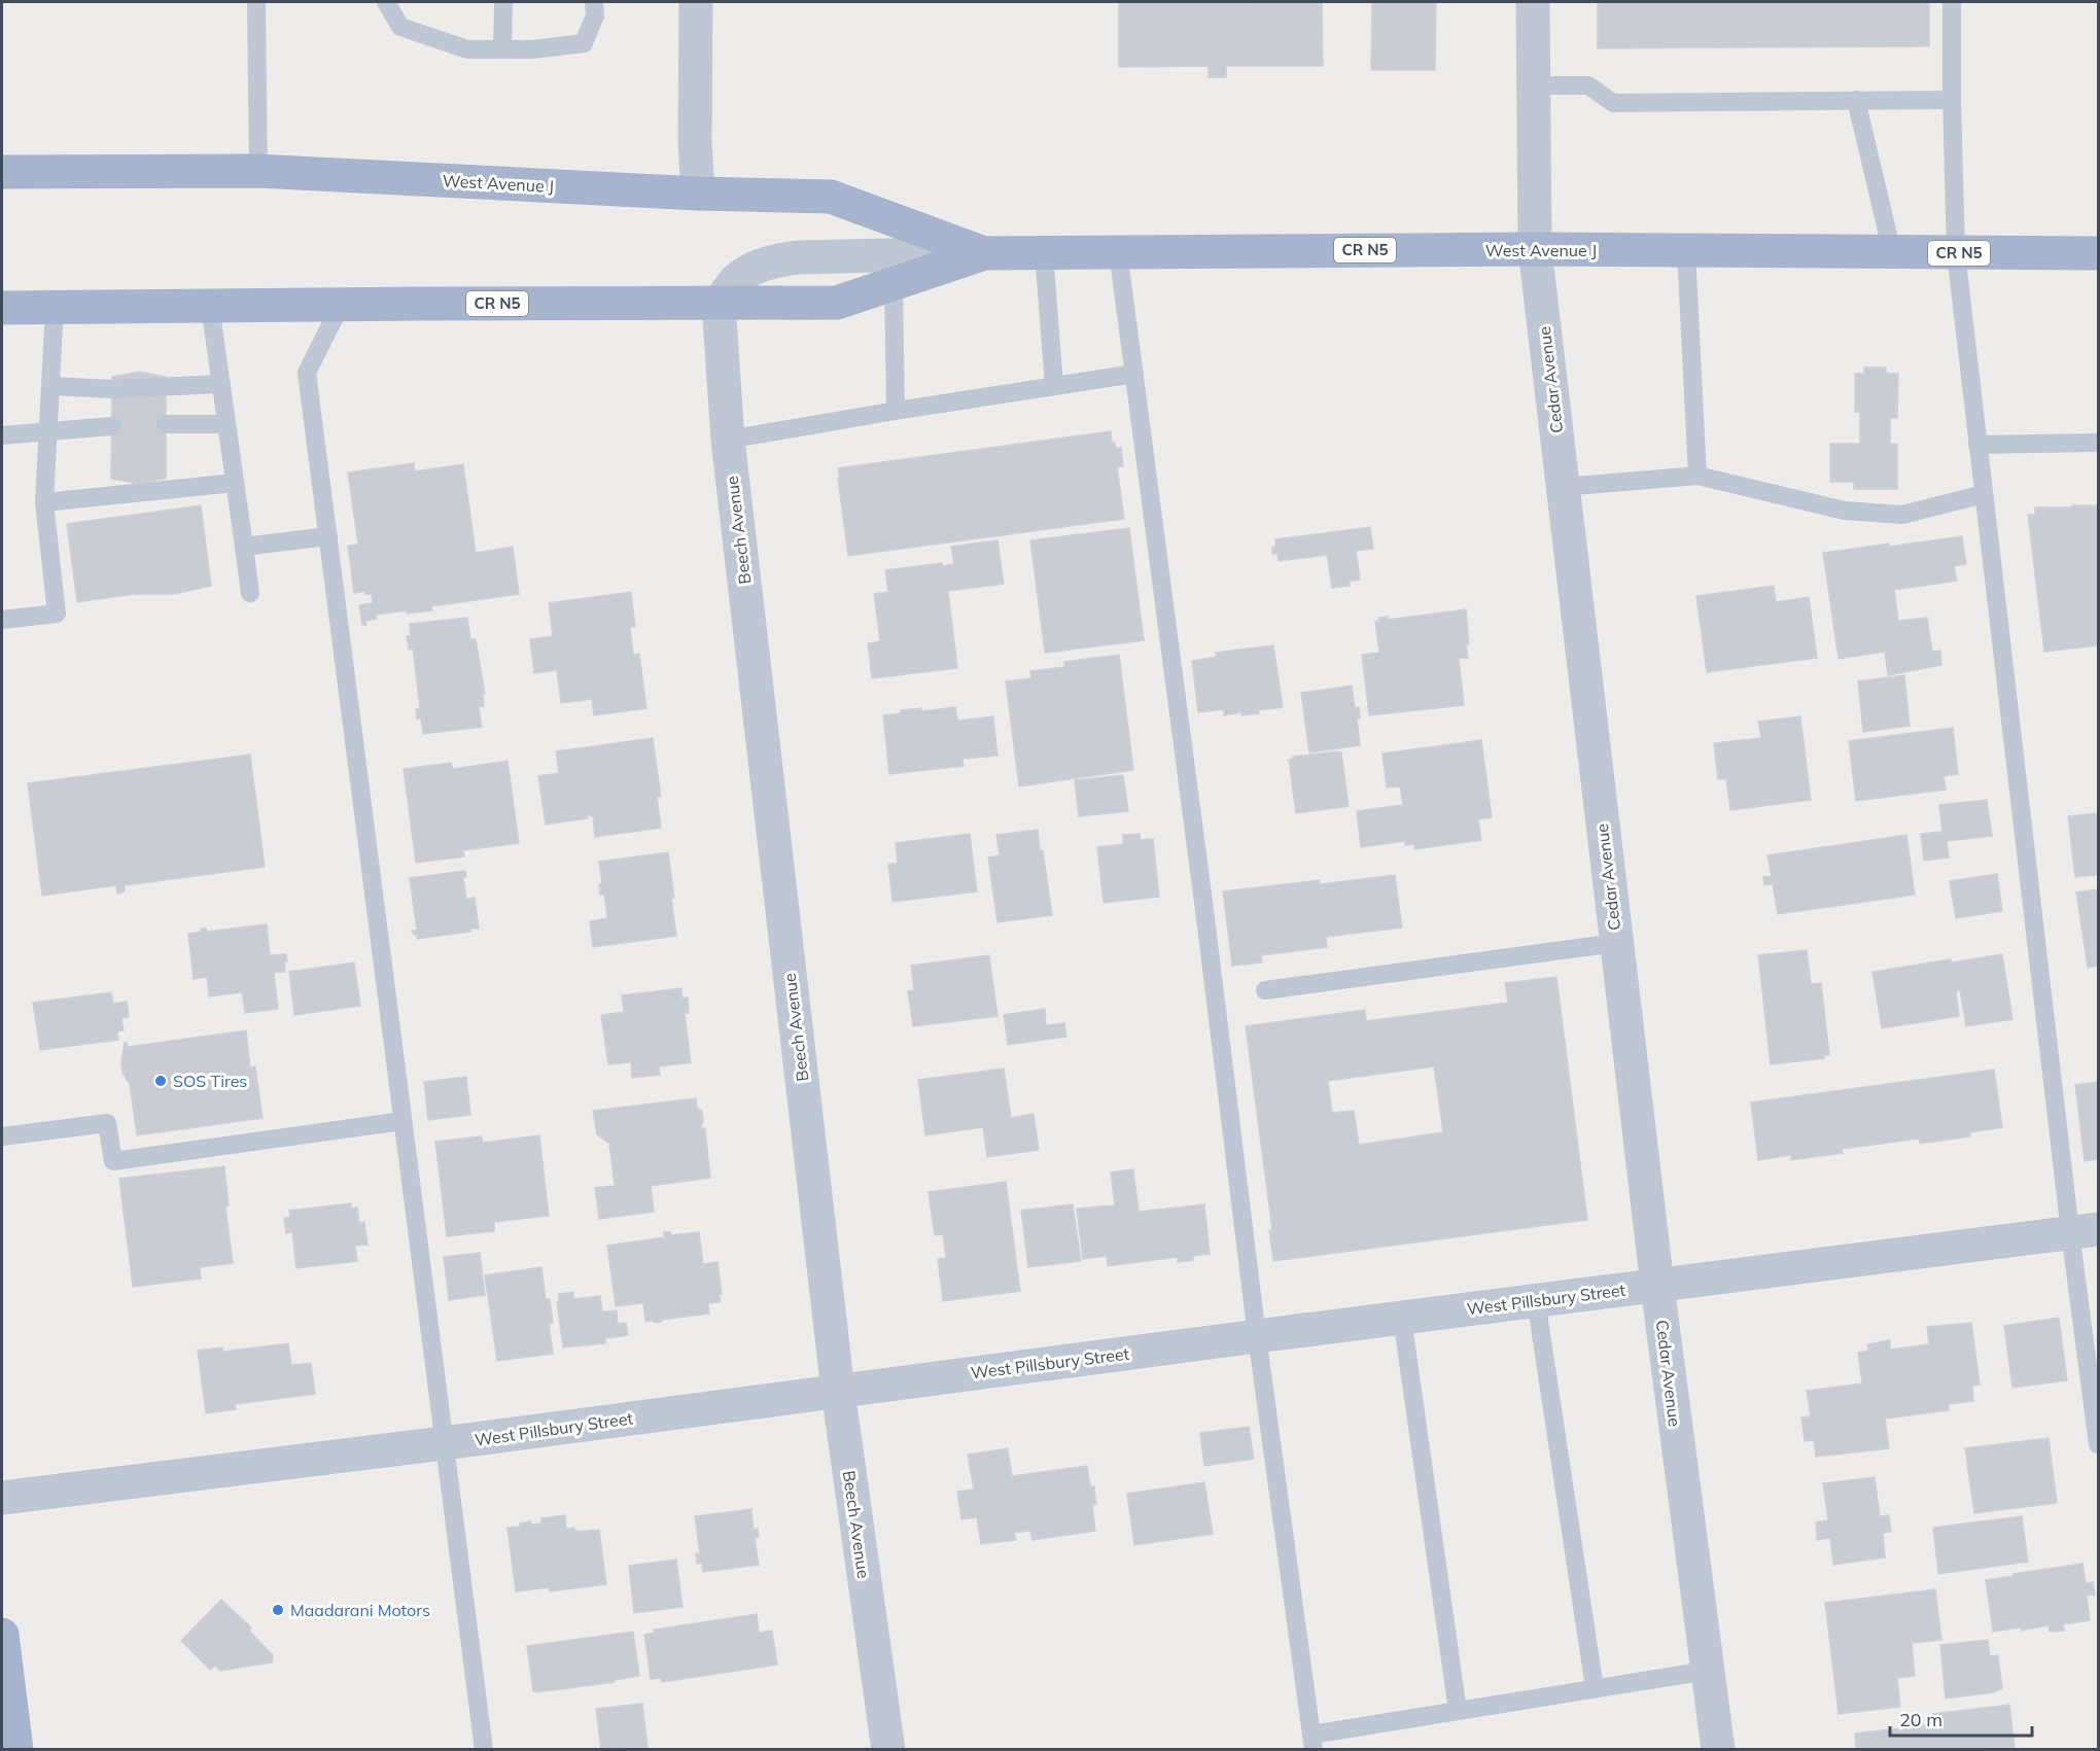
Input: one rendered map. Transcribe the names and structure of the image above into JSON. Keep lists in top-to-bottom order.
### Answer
{
  "streets": {
    "main road": ["West Avenue J", "CR N5"],
    "street": ["Cedar Avenue", "Beech Avenue", "West Pillsbury Street"]
  },
  "crossings": [
    ["West Avenue J", "Cedar Avenue"],
    ["West Avenue J", "Beech Avenue"],
    ["Cedar Avenue", "West Pillsbury Street"],
    ["Beech Avenue", "West Pillsbury Street"]
  ],
  "places": ["SOS Tires", "Maadarani Motors"],
  "scale_bar": "20 m"
}
